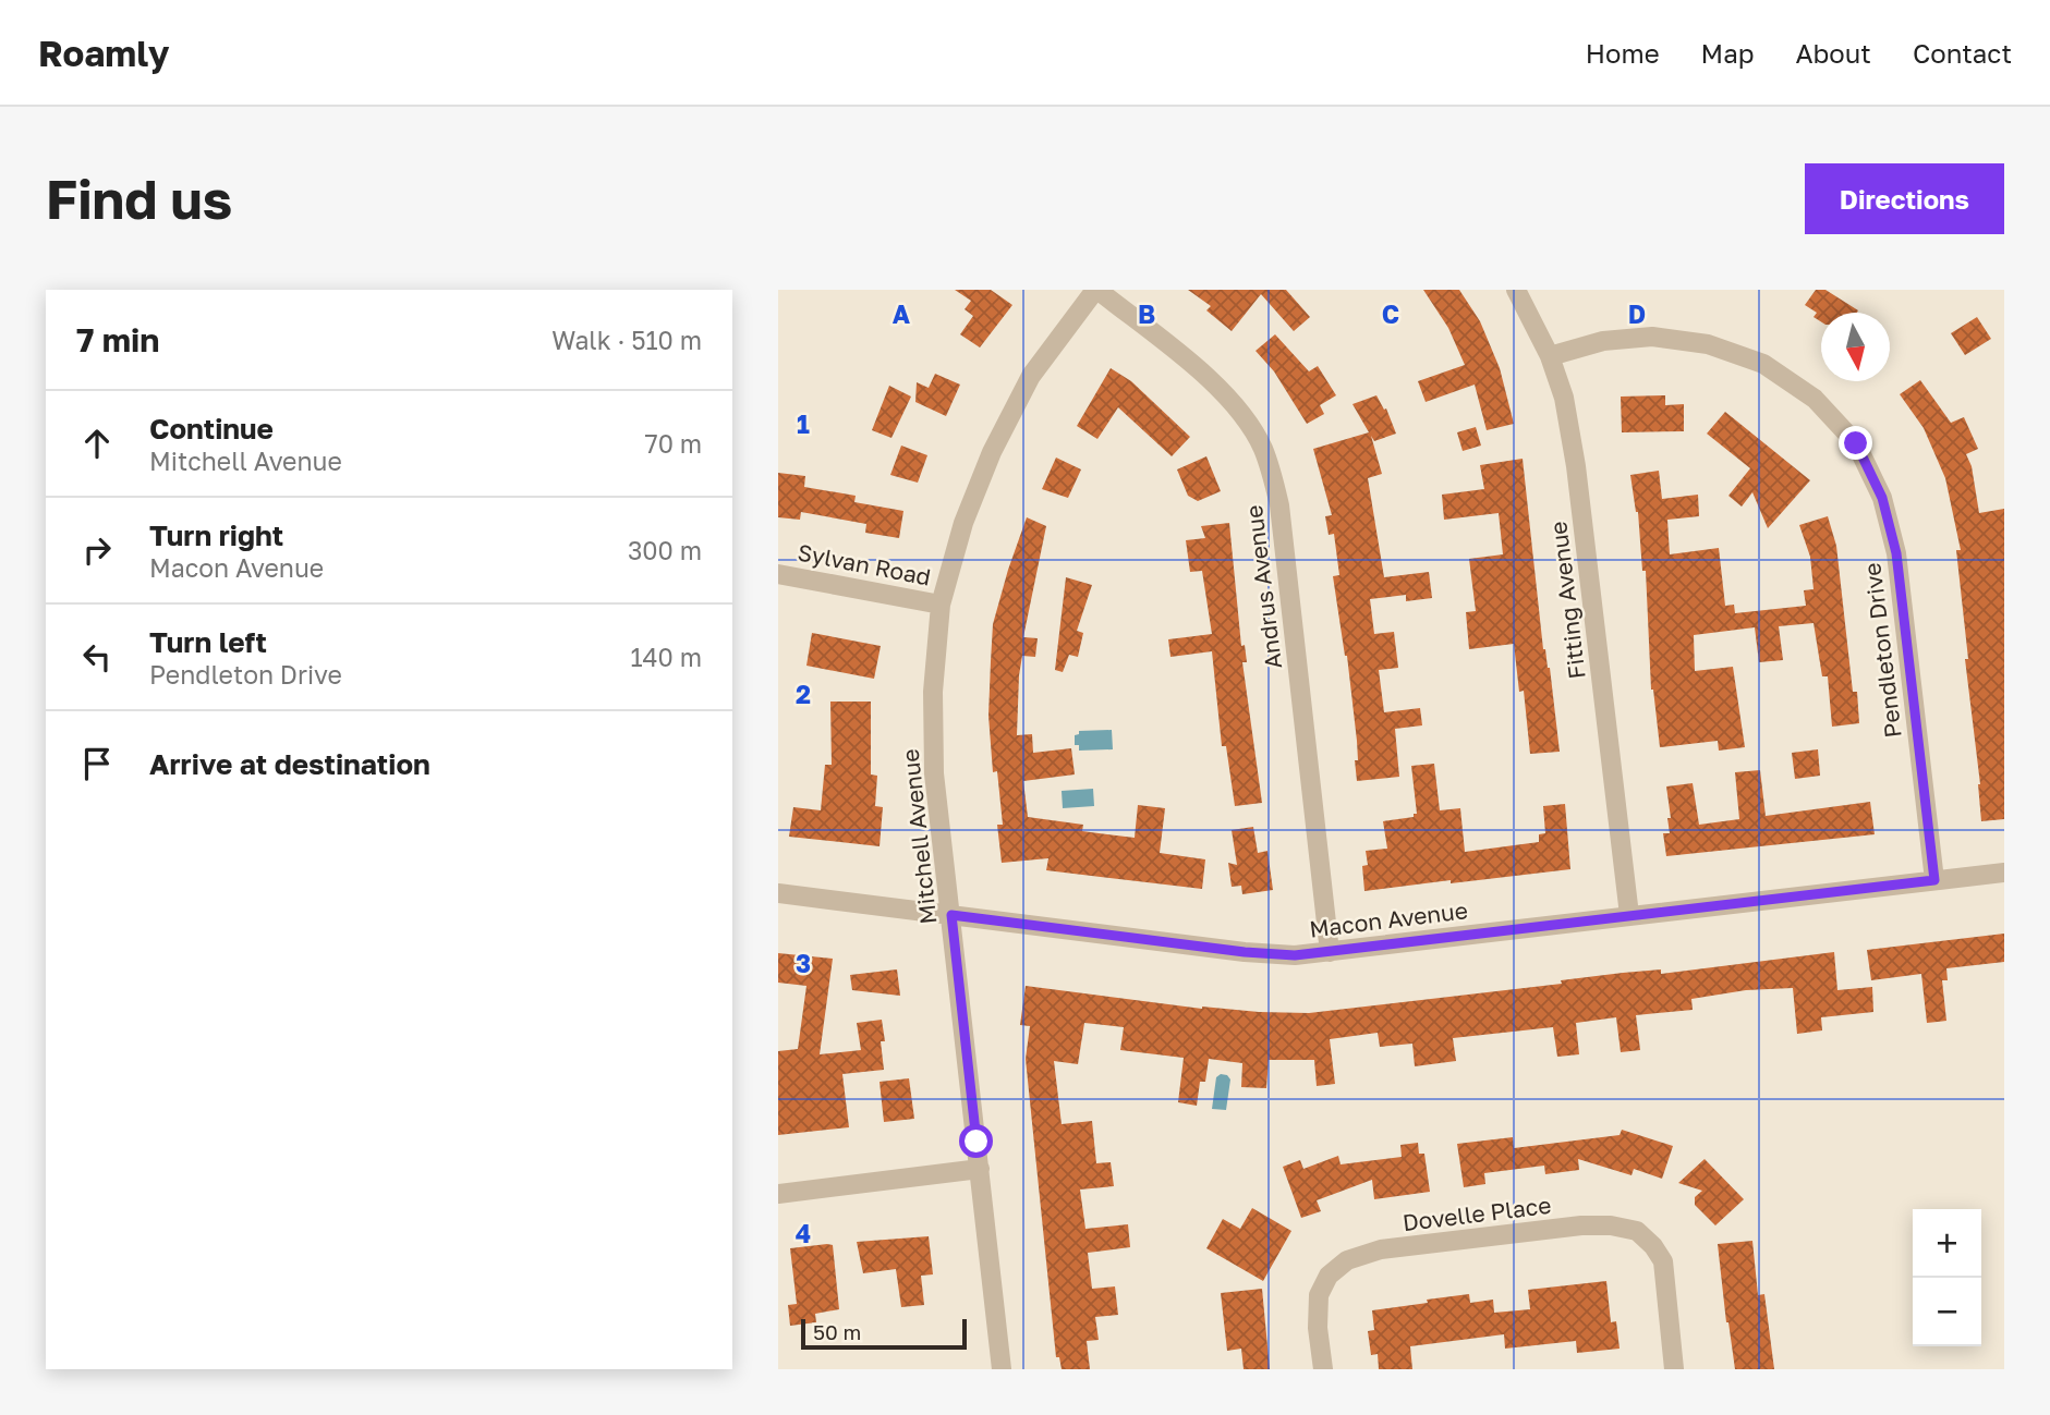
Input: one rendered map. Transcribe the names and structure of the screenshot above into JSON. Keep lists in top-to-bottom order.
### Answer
{
  "streets": {
    "street": [
      "Sylvan Road",
      "Andrus Avenue",
      "Fitting Avenue",
      "Pendleton Drive",
      "Mitchell Avenue",
      "Macon Avenue",
      "Dovelle Place"
    ]
  },
  "crossings": [
    ["Sylvan Road", "Mitchell Avenue"],
    ["Andrus Avenue", "Mitchell Avenue"],
    ["Andrus Avenue", "Macon Avenue"],
    ["Fitting Avenue", "Pendleton Drive"],
    ["Fitting Avenue", "Macon Avenue"],
    ["Pendleton Drive", "Macon Avenue"],
    ["Mitchell Avenue", "Macon Avenue"]
  ],
  "scale_bar": "50 m",
  "north": "bottom",
  "page": {
    "header": "Roamly",
    "nav": [
      "Home",
      "Map",
      "About",
      "Contact"
    ],
    "buttons": "Directions",
    "title": "Find us",
    "heading": ["7 min", "Walk · 510 m"],
    "list": [
      ["Continue", "Mitchell Avenue", "70 m"],
      ["Turn right", "Macon Avenue", "300 m"],
      ["Turn left", "Pendleton Drive", "140 m"],
      "Arrive at destination"
    ],
    "map_buttons": ["+", "−"],
    "scale": "50 m"
  },
  "grid": {
    "columns": [
      "A",
      "B",
      "C",
      "D"
    ],
    "rows": [
      "1",
      "2",
      "3",
      "4"
    ]
  }
}
